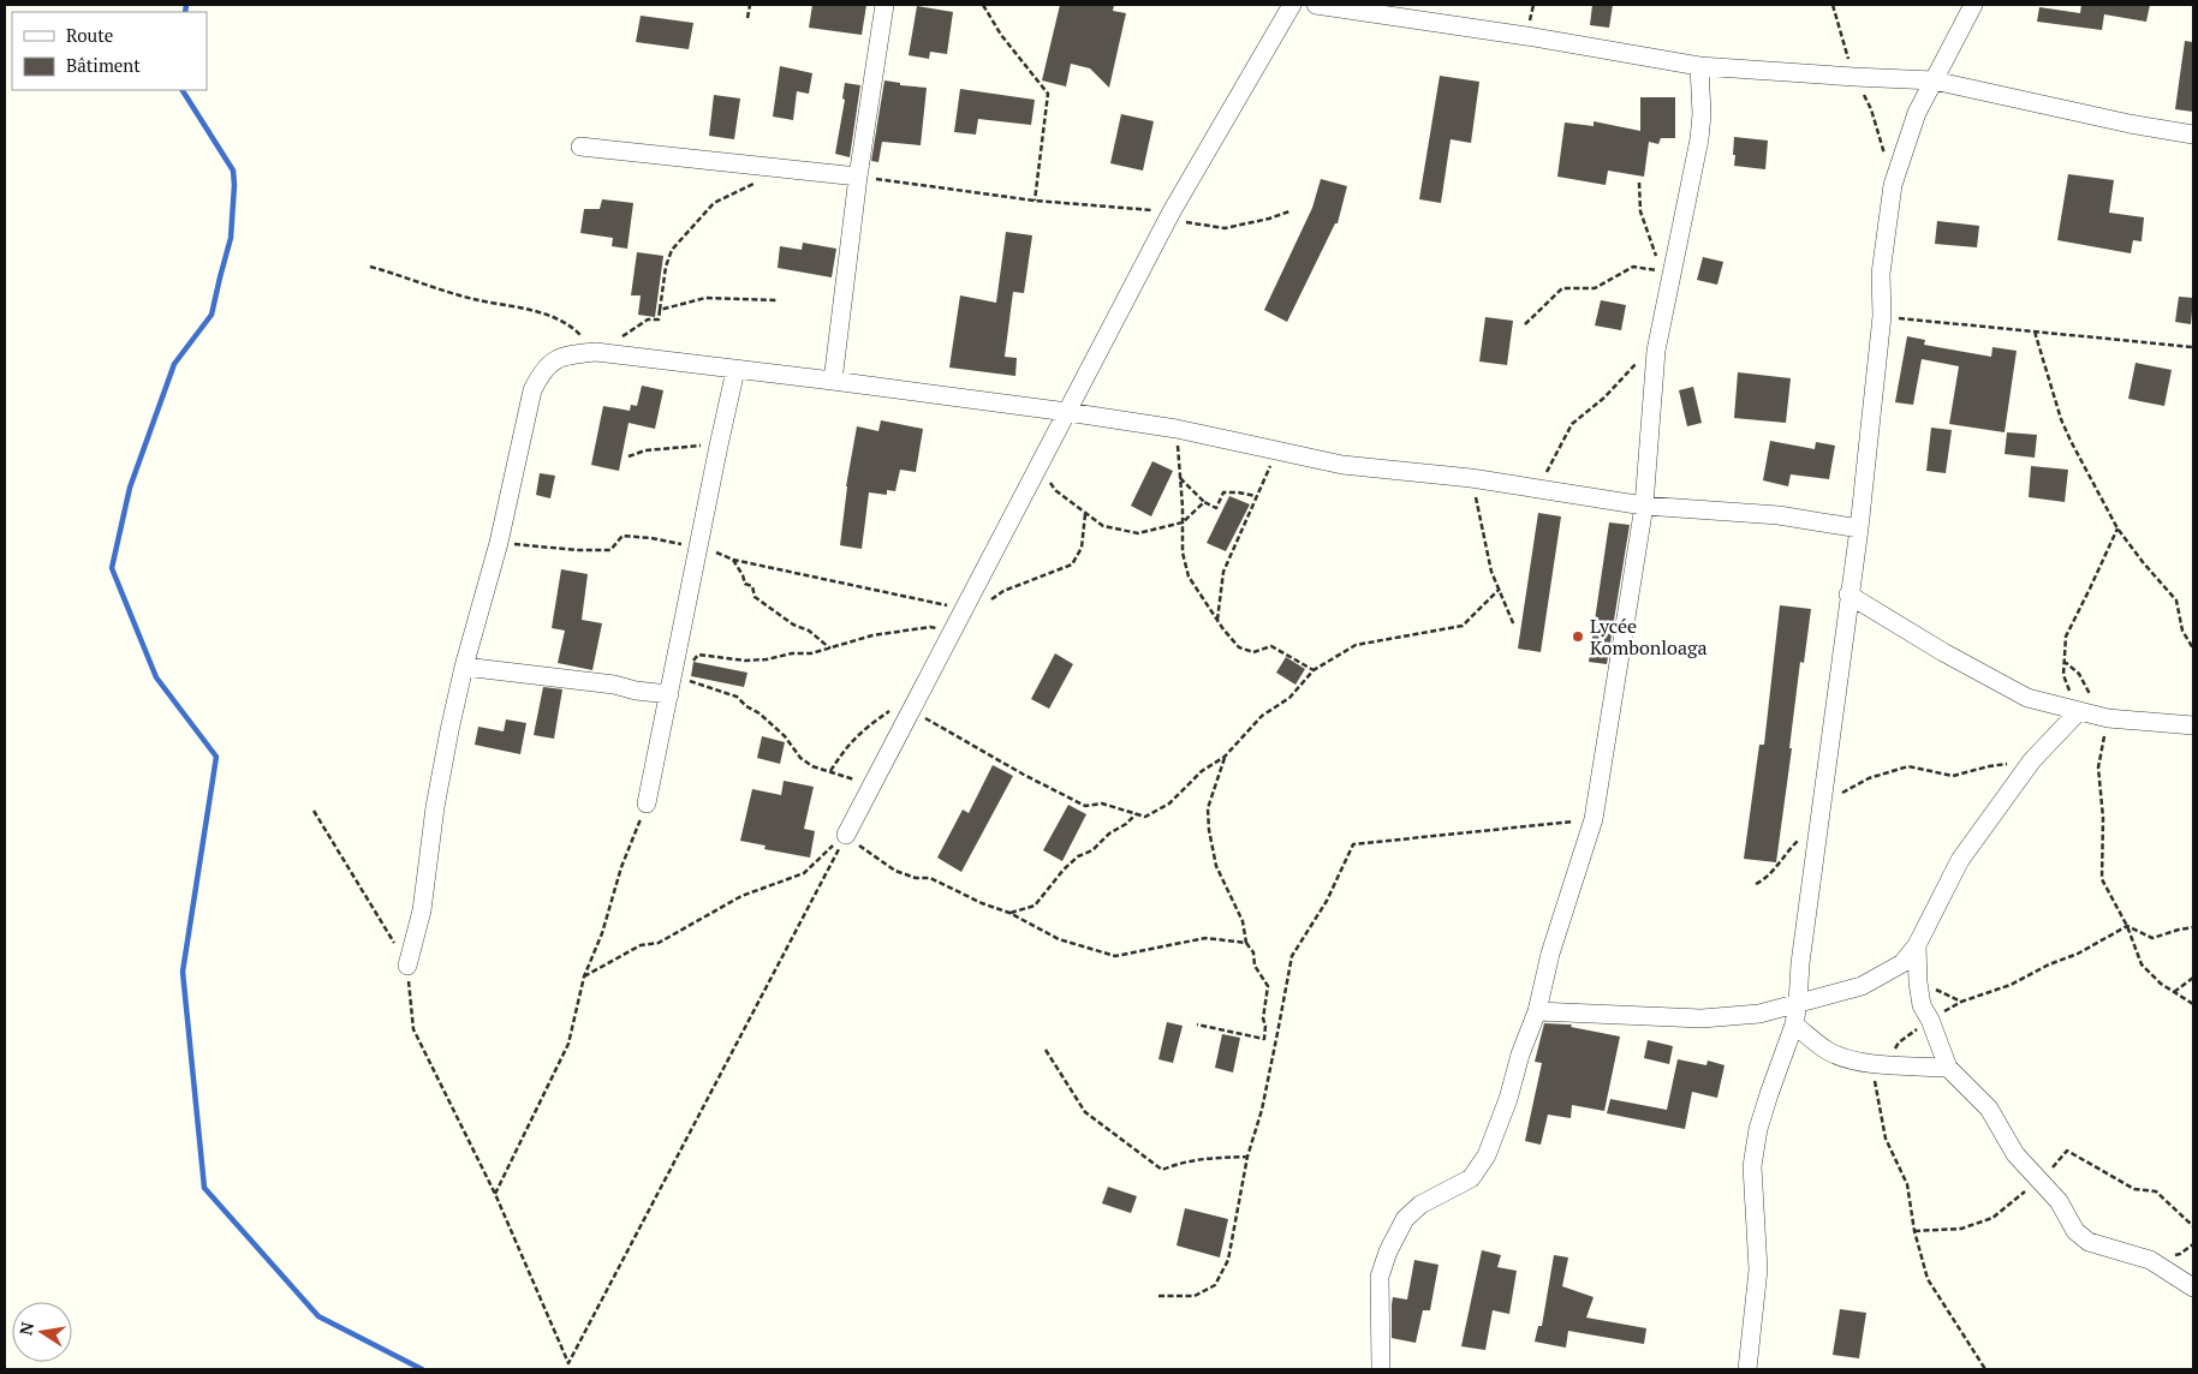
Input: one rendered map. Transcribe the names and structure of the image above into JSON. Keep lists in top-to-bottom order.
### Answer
{
  "places": ["Lycée Kombonloaga"],
  "legend": ["Route", "Bâtiment"],
  "north": "left"
}
